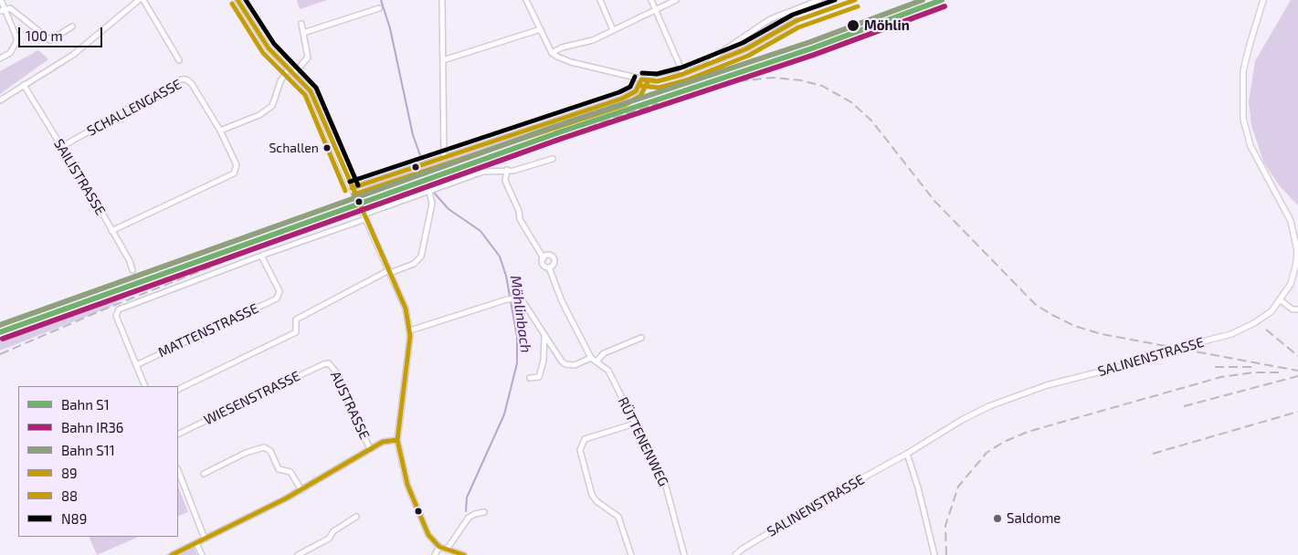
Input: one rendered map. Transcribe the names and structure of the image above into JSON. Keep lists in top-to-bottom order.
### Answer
{
  "streets": {
    "street": [
      "SCHALLENGASSE",
      "SAILISTRASSE",
      "MATTENSTRASSE",
      "SALINENSTRASSE",
      "WIESENSTRASSE",
      "AUSTRASSE",
      "RÜTTENENWEG"
    ]
  },
  "crossings": [
    ["SCHALLENGASSE", "SAILISTRASSE"],
    ["WIESENSTRASSE", "AUSTRASSE"]
  ],
  "water": ["Möhlinbach"],
  "places": ["Möhlin", "Schallen", "Saldome"],
  "lines": [
    "rail line S1",
    "rail line S11",
    "transit line 89",
    "transit line N89",
    "transit line 88",
    "rail line IR36"
  ],
  "legend": [
    "Bahn S1",
    "Bahn IR36",
    "Bahn S11",
    "89",
    "88",
    "N89"
  ],
  "scale_bar": "100 m"
}
